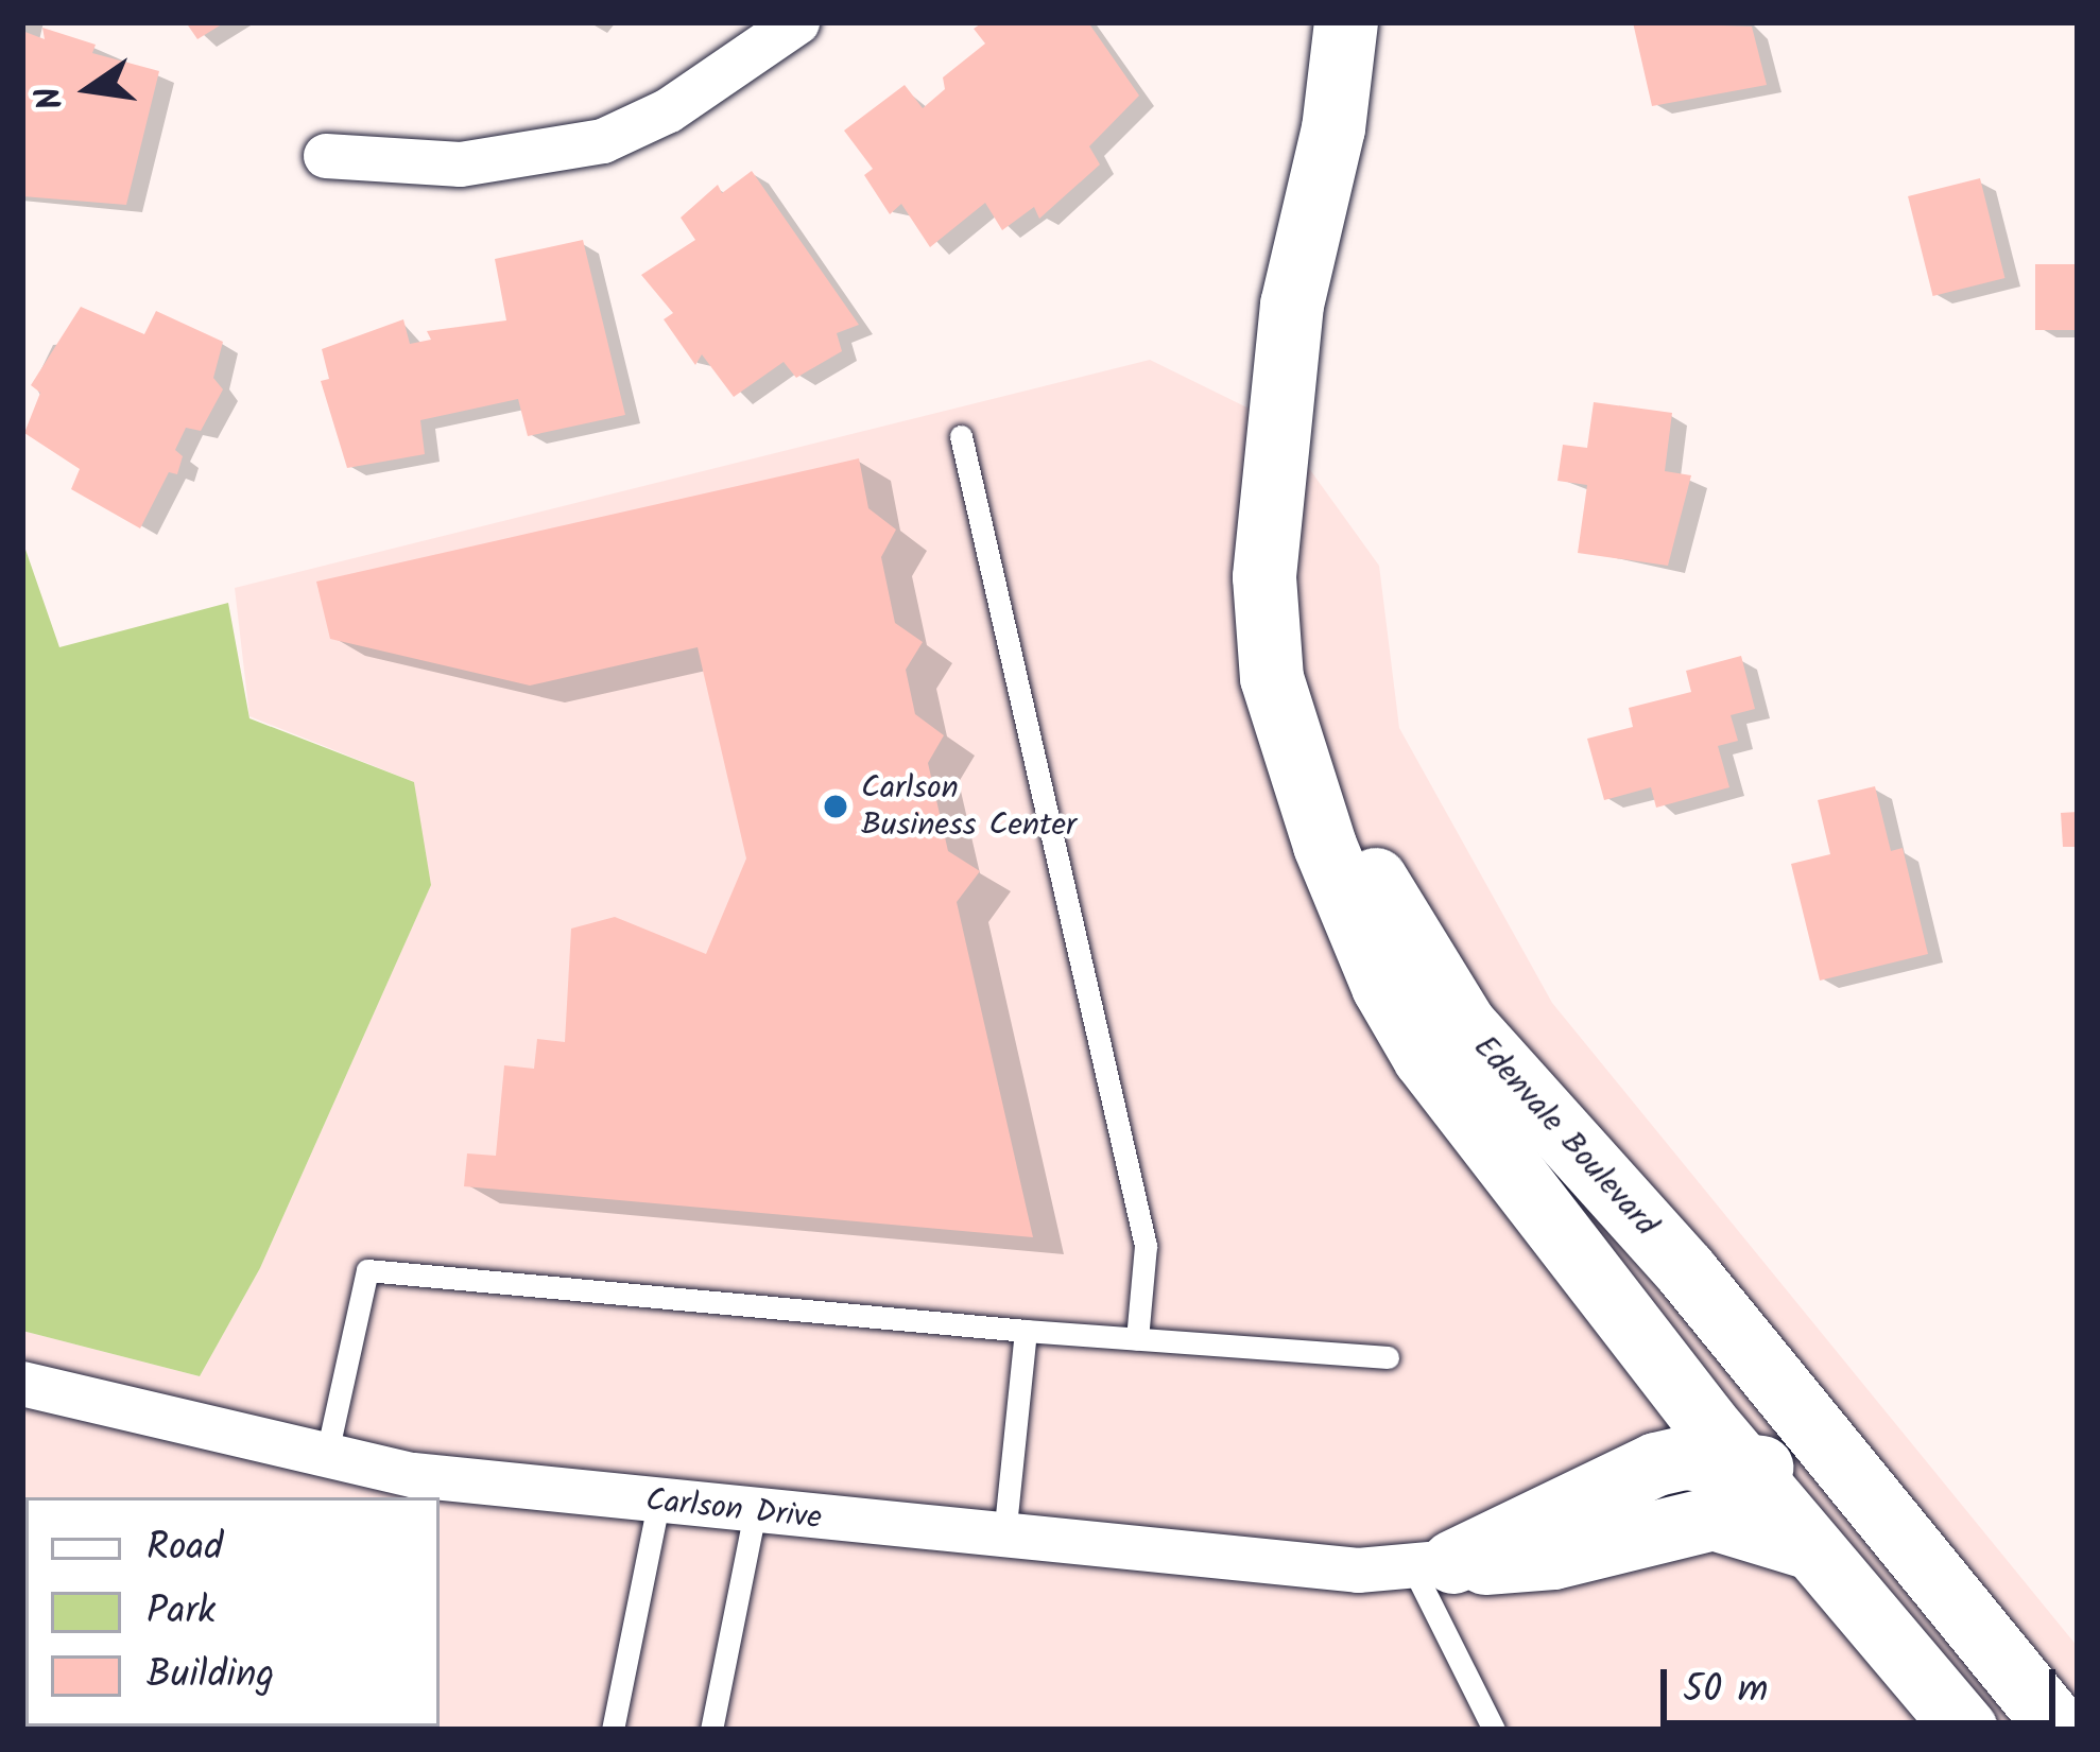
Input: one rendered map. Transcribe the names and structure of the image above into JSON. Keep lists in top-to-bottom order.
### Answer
{
  "streets": {
    "street": ["Edenvale Boulevard", "Carlson Drive"]
  },
  "places": ["Carlson Business Center"],
  "legend": ["Road", "Park", "Building"],
  "scale_bar": "50 m",
  "north": "left"
}
